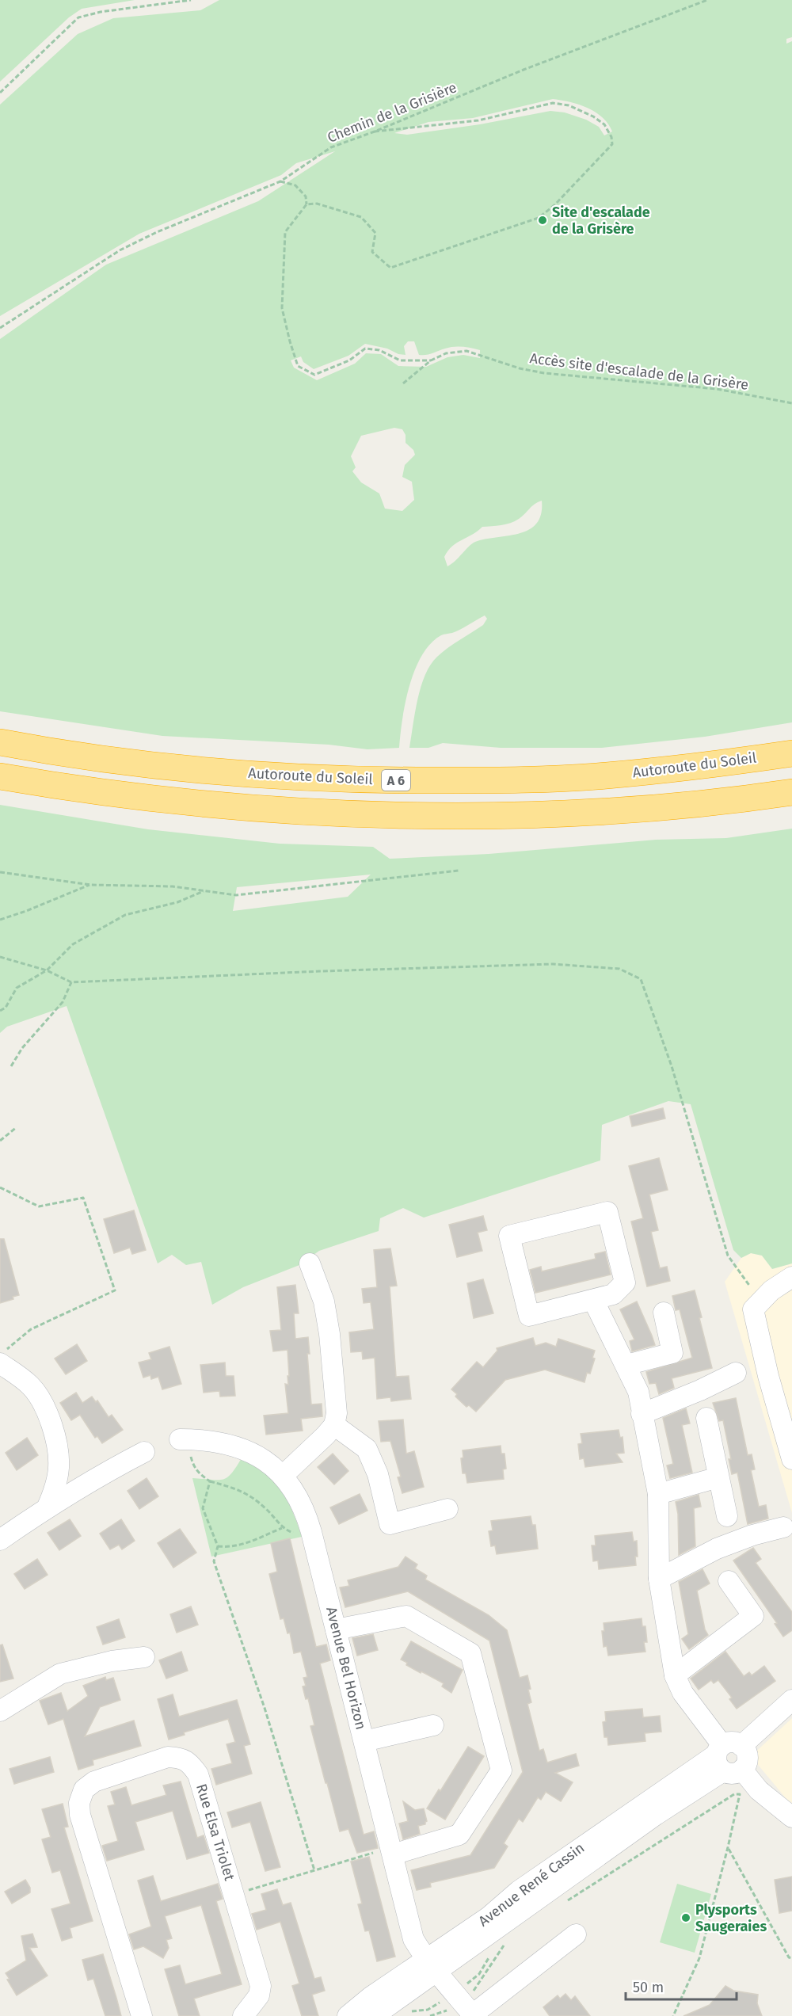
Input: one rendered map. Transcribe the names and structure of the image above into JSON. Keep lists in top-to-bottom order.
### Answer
{
  "streets": {
    "highway": ["Autoroute du Soleil", "A 6"],
    "street": ["Avenue Bel Horizon", "Rue Elsa Triolet", "Avenue René Cassin"],
    "path": ["Chemin de la Grisière", "Accès site d'escalade de la Grisère"]
  },
  "crossings": [
    ["Avenue Bel Horizon", "Avenue René Cassin"]
  ],
  "places": ["Site d'escalade de la Grisère", "Plysports Saugeraies"],
  "scale_bar": "50 m"
}
